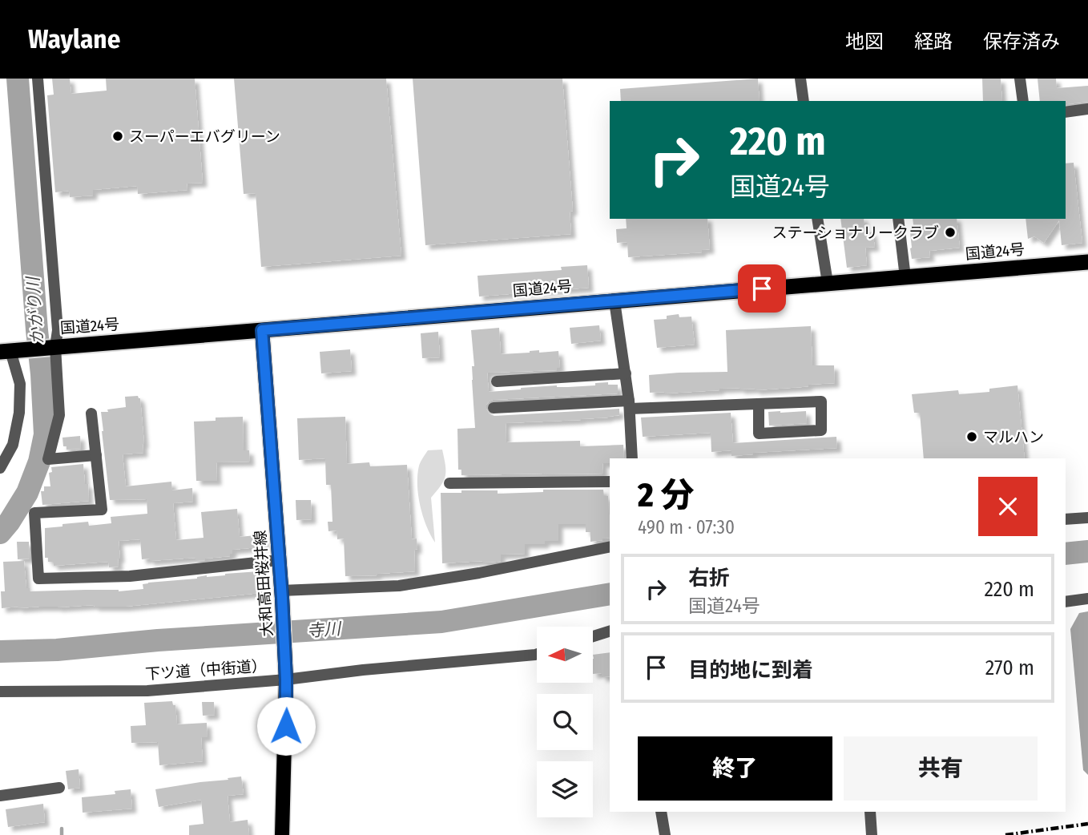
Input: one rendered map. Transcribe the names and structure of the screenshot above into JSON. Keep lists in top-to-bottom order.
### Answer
{
  "streets": {
    "highway": ["国道24号"],
    "main road": ["大和高田桜井線"],
    "street": ["下ツ道（中街道）"]
  },
  "crossings": [
    ["国道24号", "大和高田桜井線"],
    ["大和高田桜井線", "下ツ道（中街道）"]
  ],
  "water": ["かがり川", "寺川"],
  "places": ["スーパーエバグリーン", "ステーショナリークラブ", "マルハン"],
  "north": "left",
  "page": {
    "header": "Waylane",
    "nav": ["地図", "経路", "保存済み"],
    "turn": ["220 m", "国道24号"],
    "heading": ["2 分", "490 m · 07:30"],
    "list": [
      {
        "name": "右折",
        "note": "国道24号",
        "value": "220 m"
      },
      {
        "name": "目的地に到着",
        "value": "270 m"
      }
    ],
    "buttons": ["終了", "共有"]
  }
}
